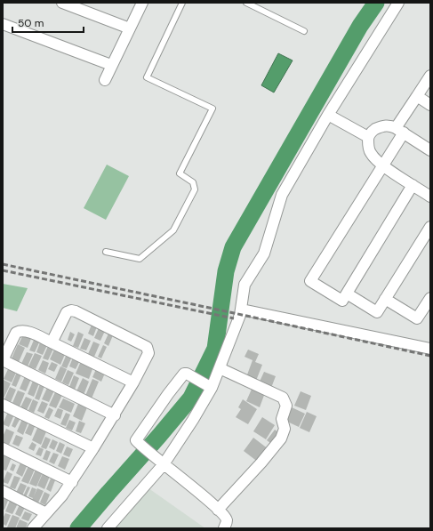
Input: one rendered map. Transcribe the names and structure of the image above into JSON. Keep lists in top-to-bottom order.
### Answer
{
  "scale_bar": "50 m"
}
